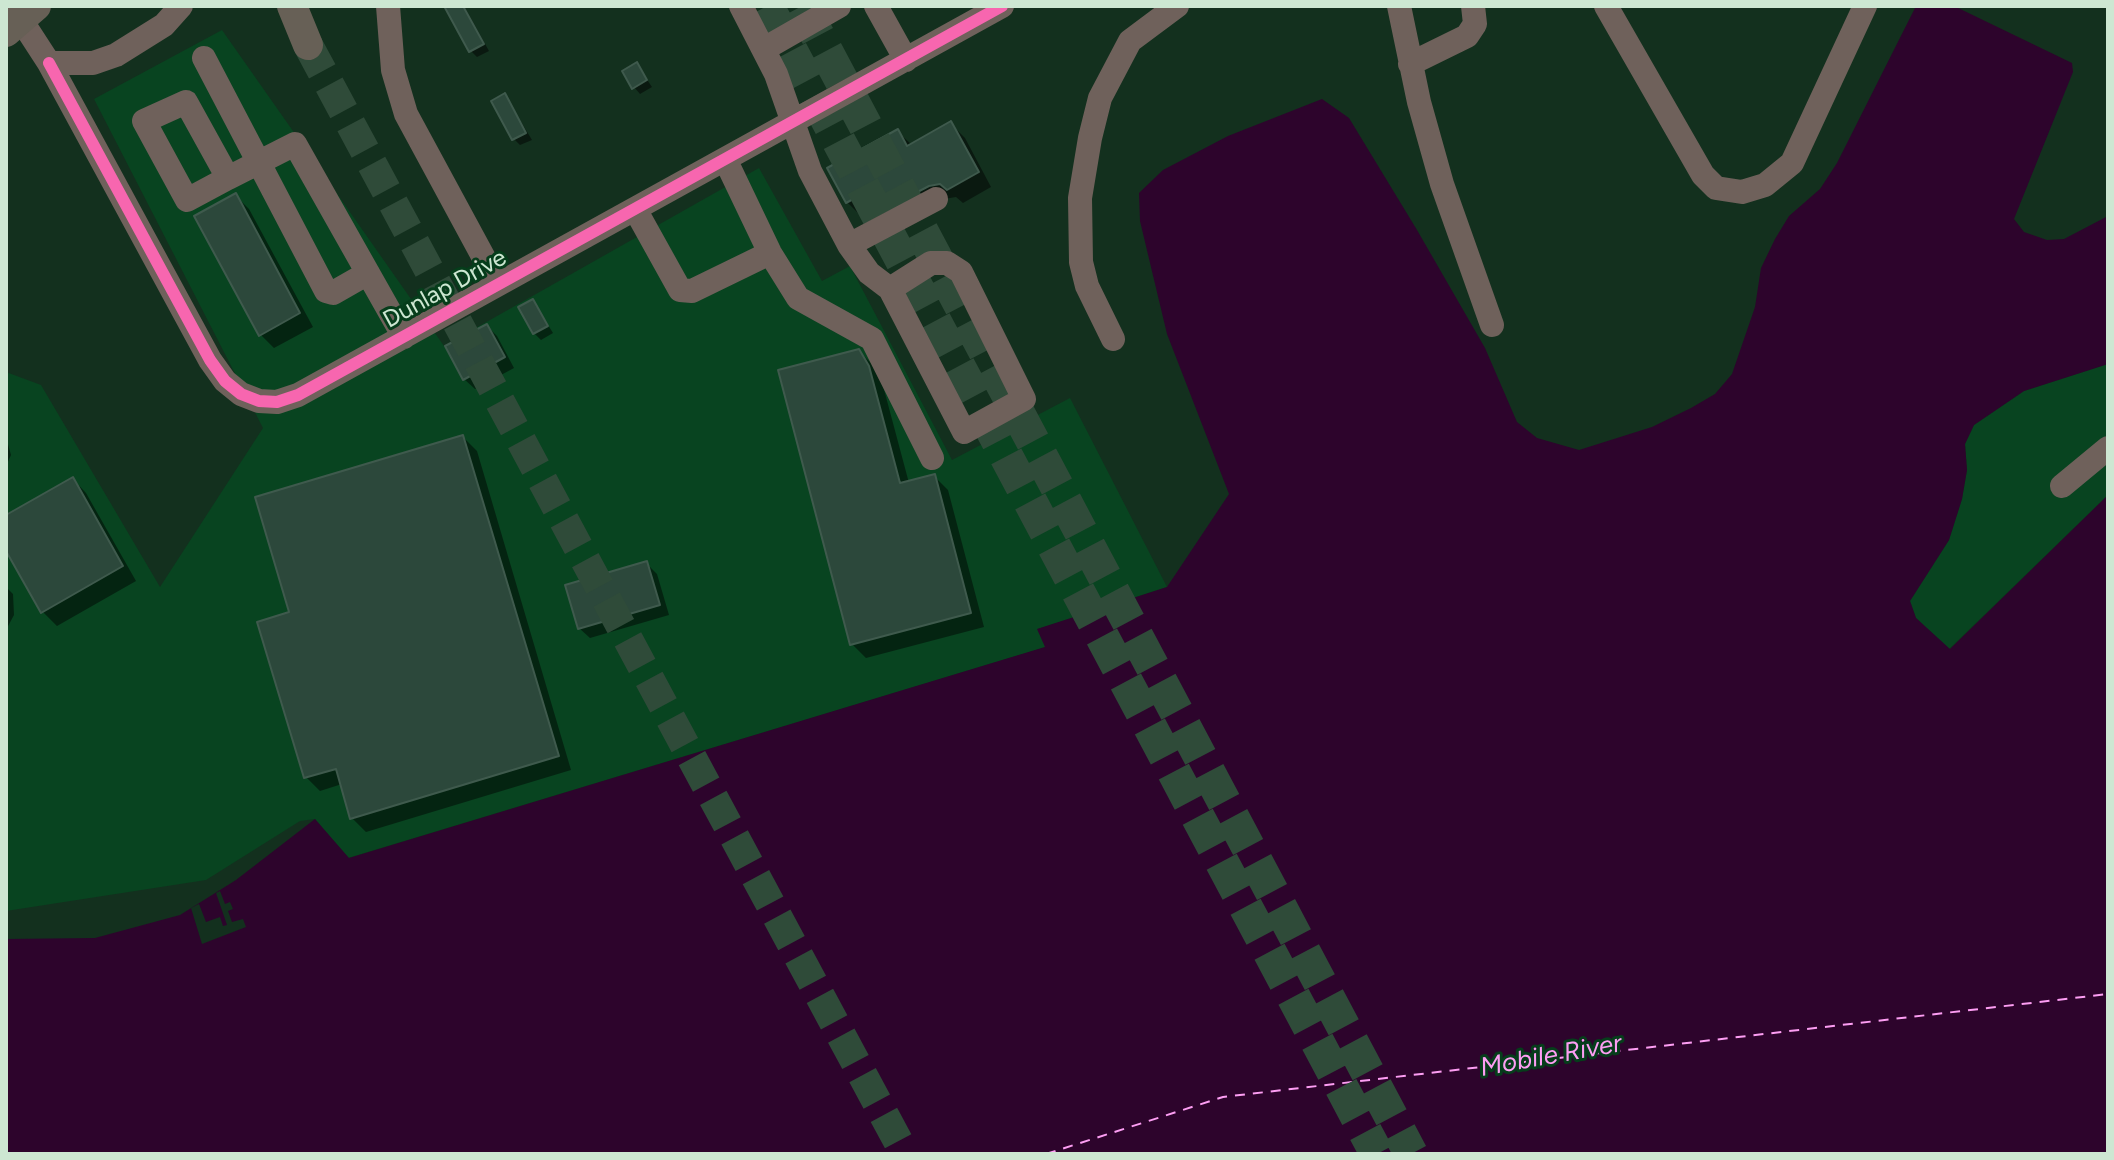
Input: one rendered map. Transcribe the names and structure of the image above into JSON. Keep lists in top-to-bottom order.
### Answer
{
  "streets": {
    "street": ["Dunlap Drive"]
  },
  "water": ["Mobile River"]
}
